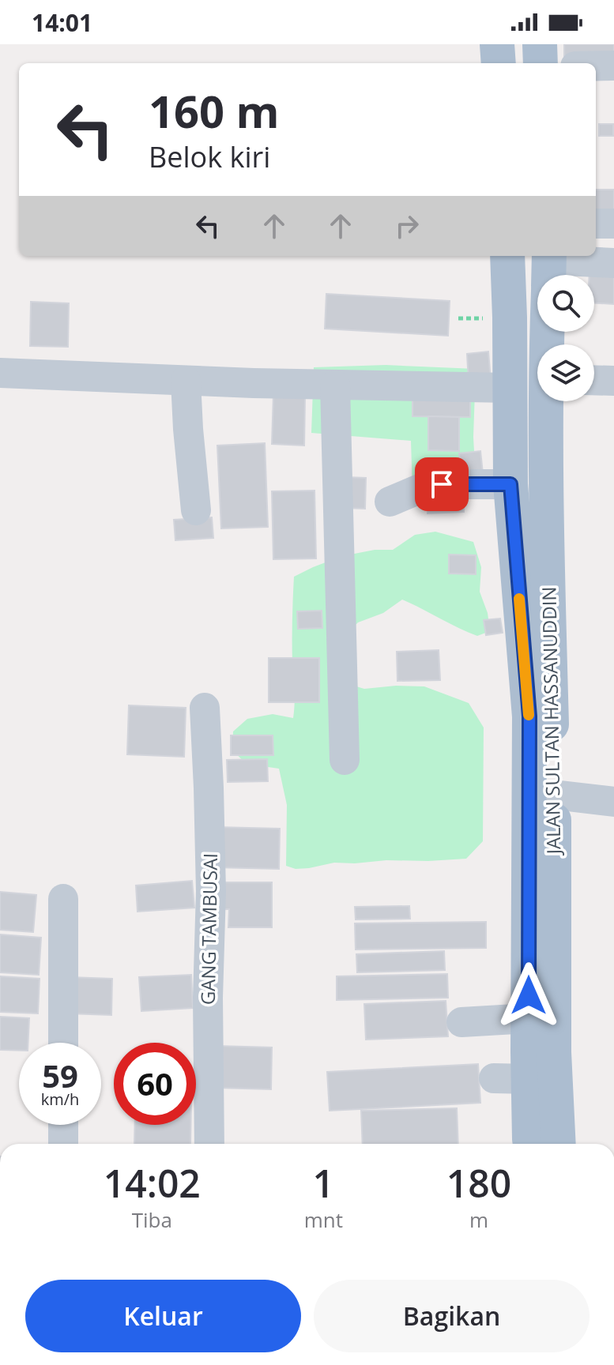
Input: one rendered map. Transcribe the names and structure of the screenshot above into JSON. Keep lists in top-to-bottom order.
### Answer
{
  "streets": {
    "main road": ["JALAN SULTAN HASSANUDDIN"],
    "street": ["GANG TAMBUSAI"]
  },
  "page": {
    "status": "14:01",
    "turn": ["160 m", "Belok kiri"],
    "speed": "59 km/h",
    "limit": "60",
    "eta": [
      "14:02",
      "Tiba",
      "1",
      "mnt",
      "180",
      "m"
    ],
    "buttons": ["Keluar", "Bagikan"]
  }
}
